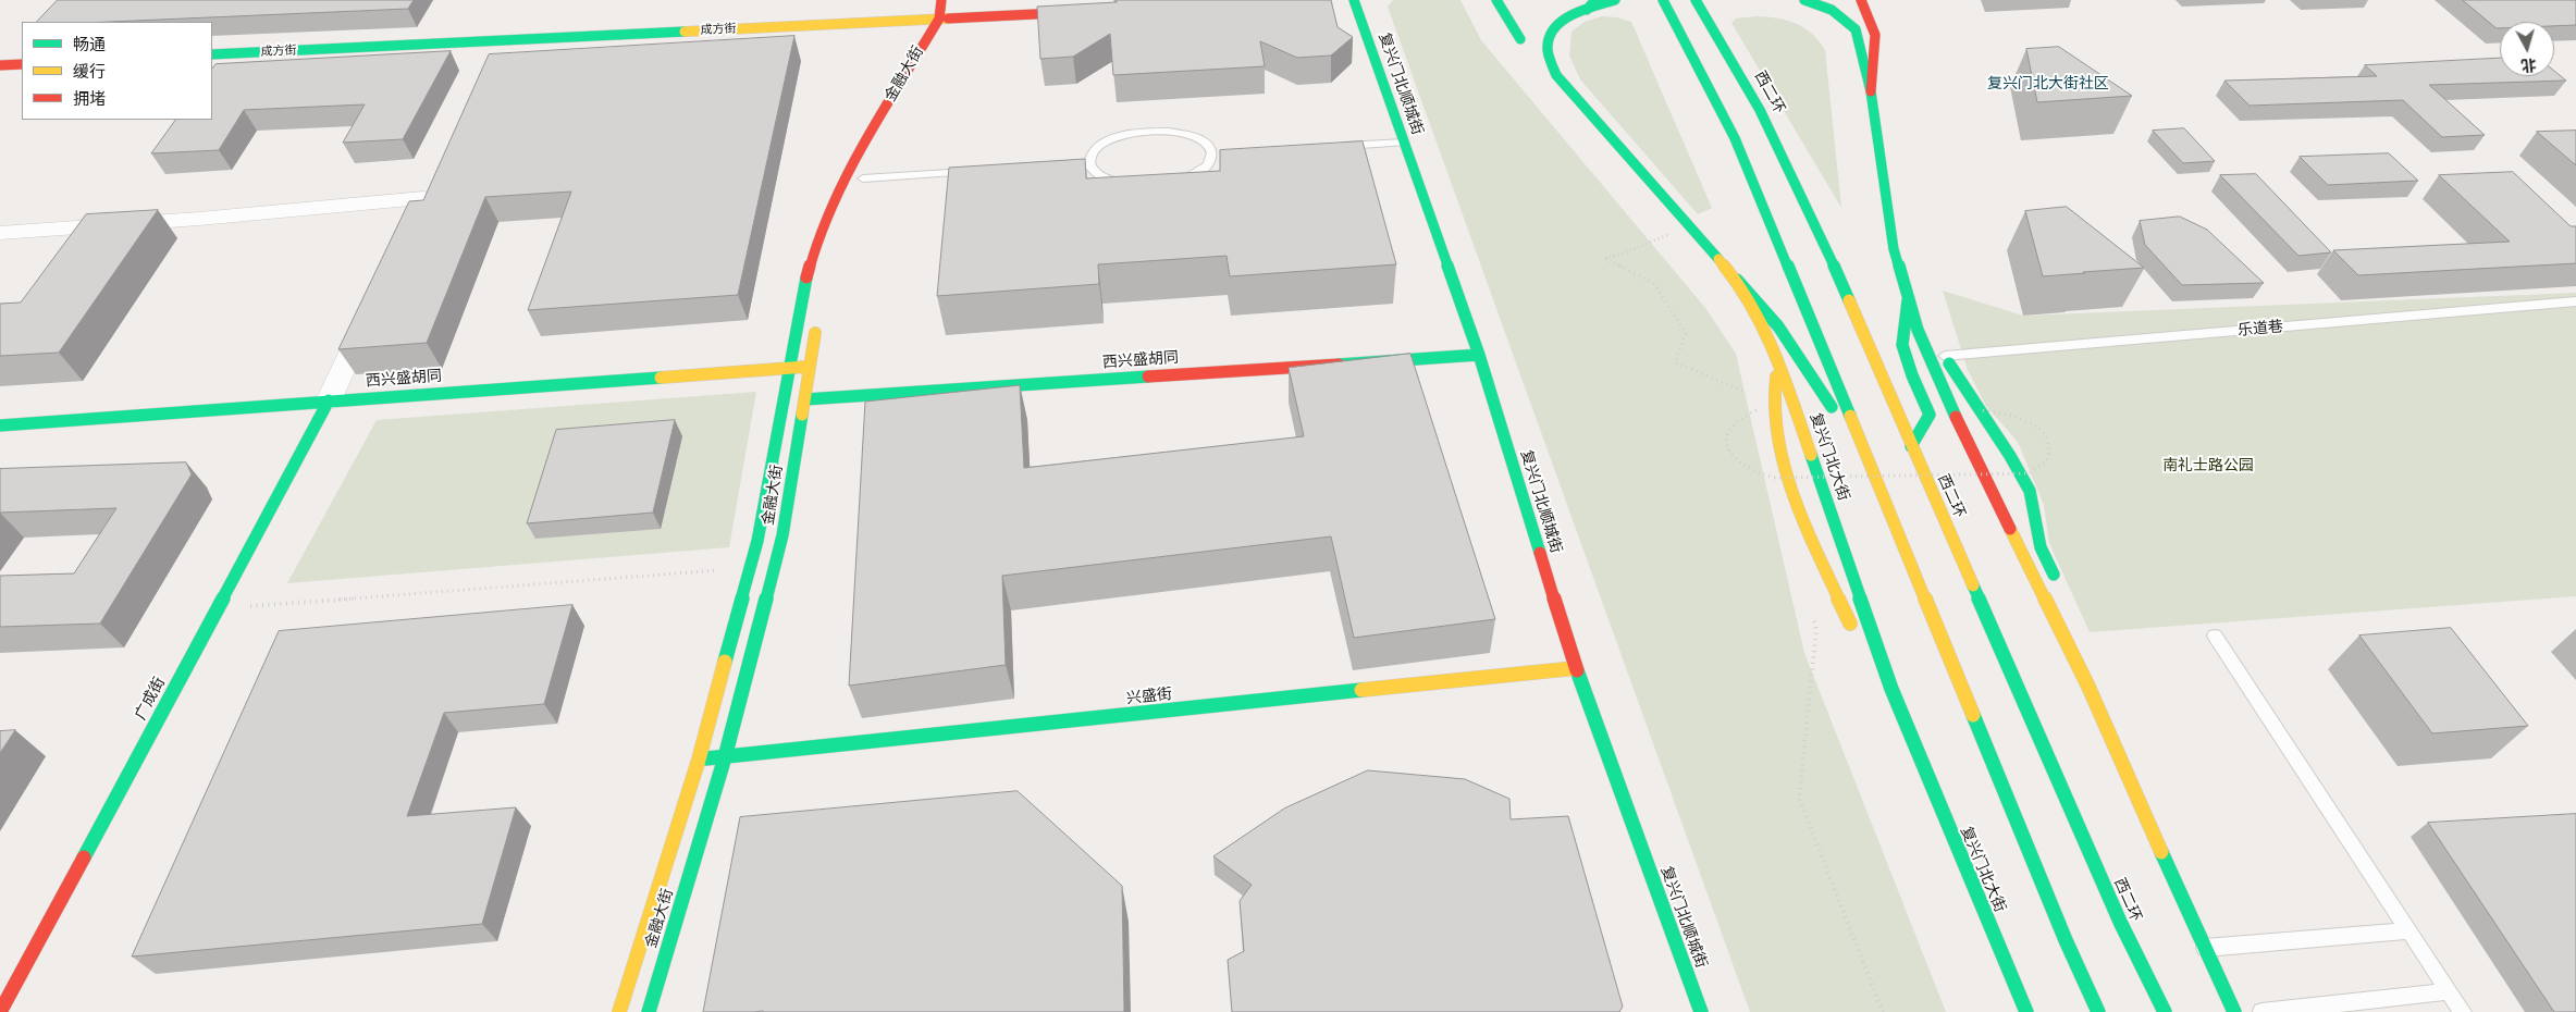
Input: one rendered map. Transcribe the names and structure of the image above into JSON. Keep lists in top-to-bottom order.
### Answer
{
  "streets": {
    "main road": [
      "成方街",
      "金融大街",
      "复兴门北顺城街",
      "西二环",
      "西兴盛胡同",
      "复兴门北大街",
      "兴盛街",
      "广成街"
    ],
    "lane": ["乐道巷"]
  },
  "crossings": [
    ["金融大街", "西兴盛胡同"],
    ["金融大街", "兴盛街"],
    ["复兴门北顺城街", "西兴盛胡同"],
    ["复兴门北顺城街", "兴盛街"],
    ["西兴盛胡同", "广成街"]
  ],
  "districts": ["复兴门北大街社区"],
  "parks": ["南礼士路公园"],
  "legend": ["畅通", "缓行", "拥堵"],
  "north": "bottom"
}
